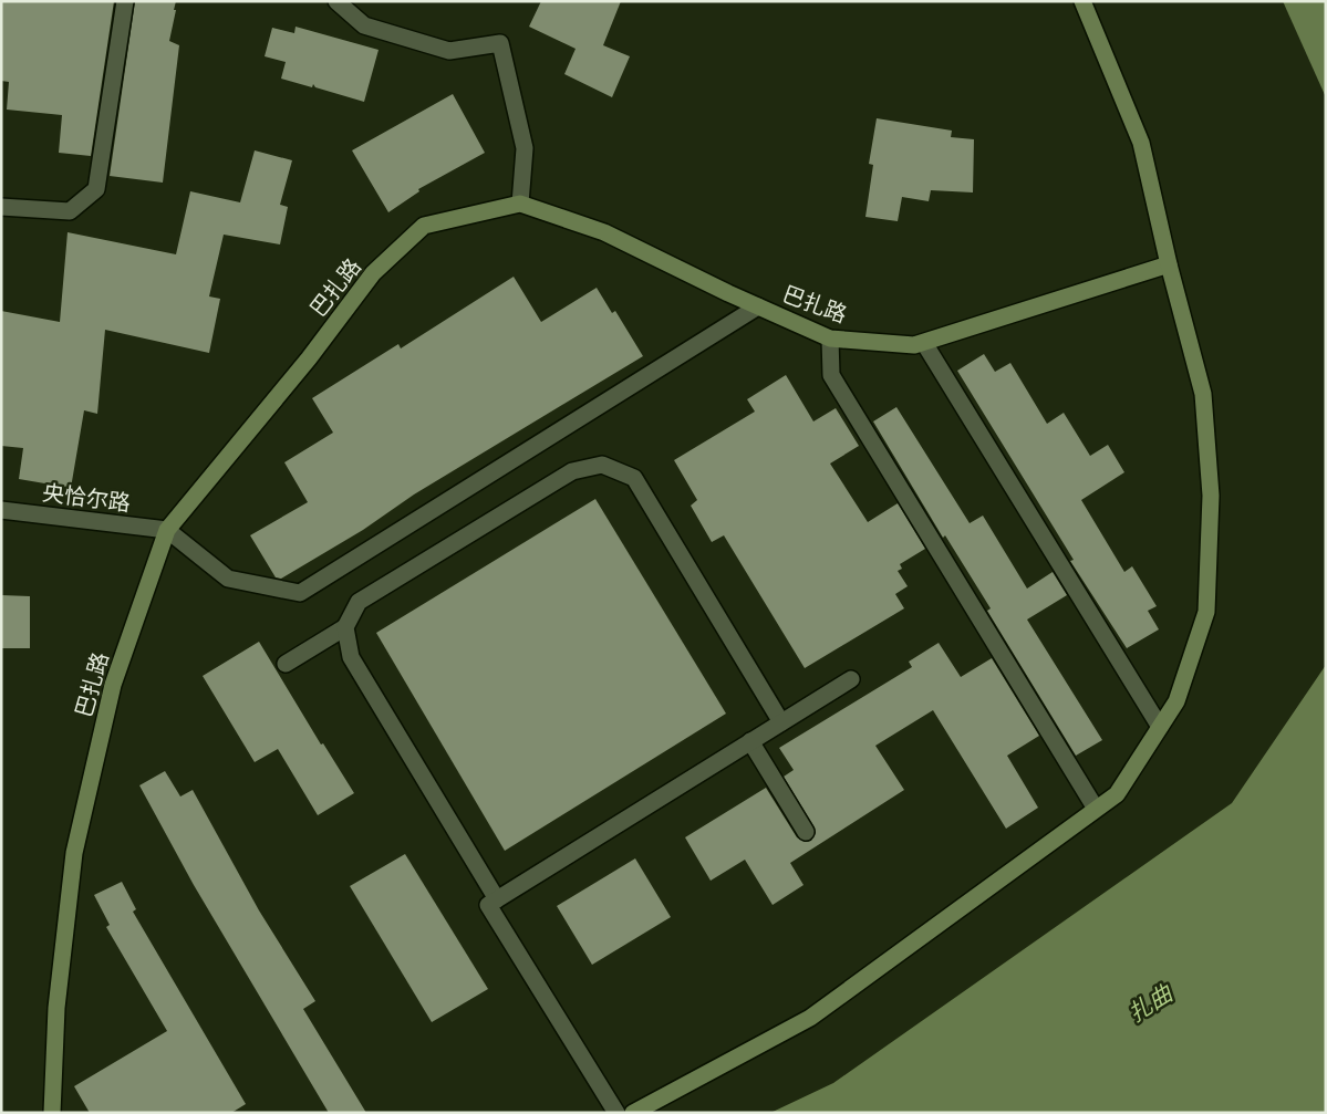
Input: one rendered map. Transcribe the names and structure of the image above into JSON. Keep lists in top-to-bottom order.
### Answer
{
  "streets": {
    "street": ["巴扎路"],
    "lane": ["央恰尔路"]
  },
  "crossings": [
    ["巴扎路", "央恰尔路"]
  ],
  "water": ["扎曲"]
}
